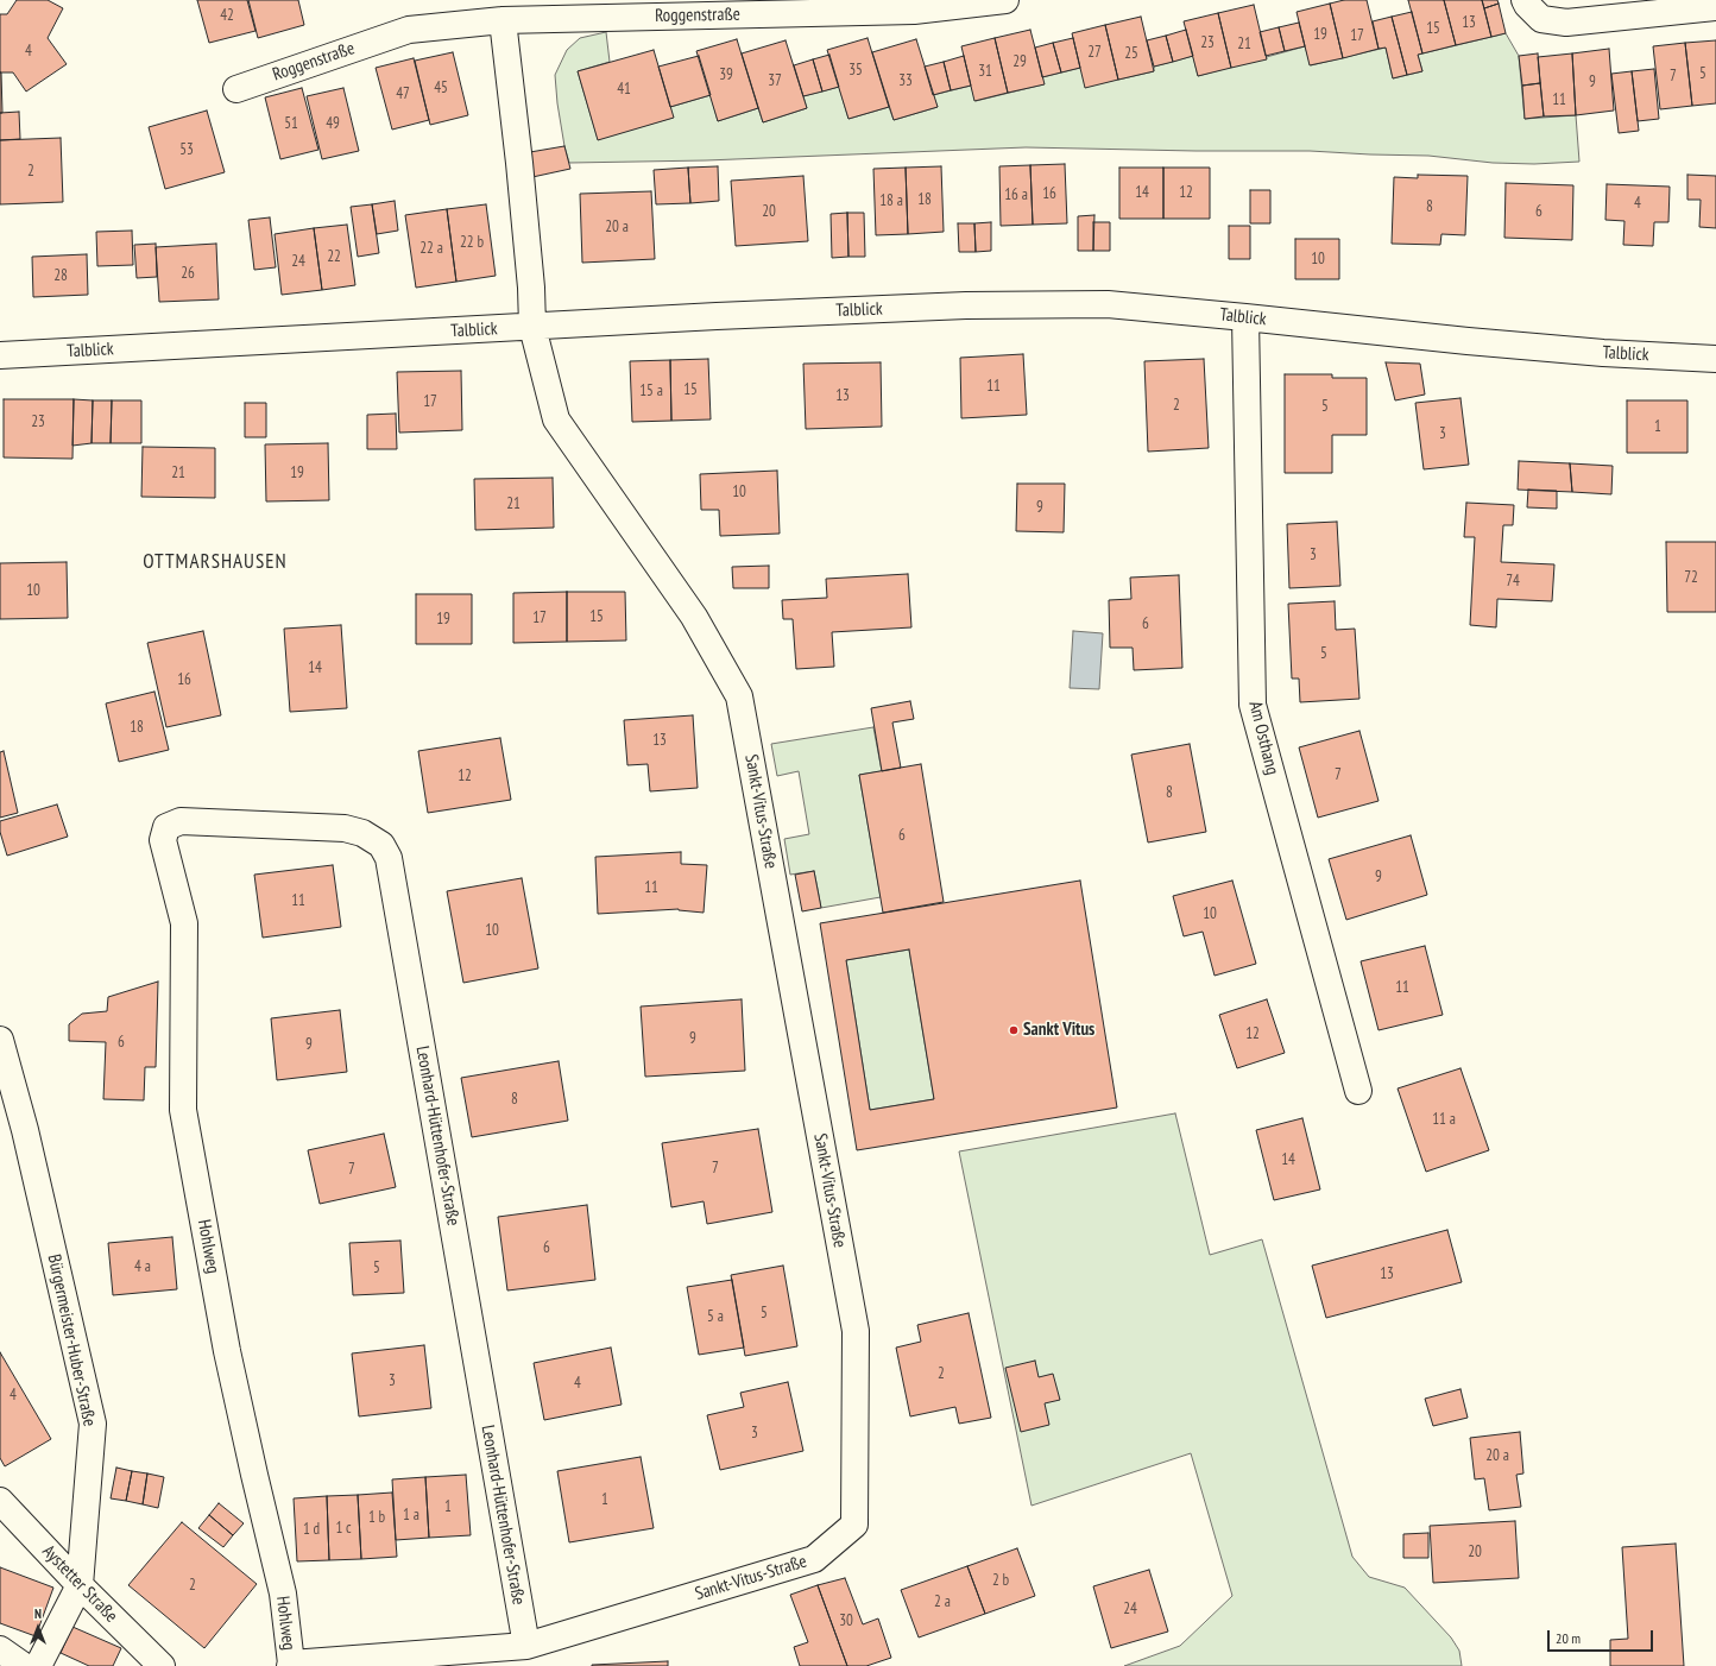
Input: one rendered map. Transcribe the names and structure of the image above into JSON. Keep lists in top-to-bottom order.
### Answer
{
  "streets": {
    "street": [
      "Roggenstraße",
      "Talblick",
      "Am Osthang",
      "Sankt-Vitus-Straße",
      "Leonhard-Hüttenhofer-Straße",
      "Hohlweg",
      "Bürgermeister-Huber-Straße",
      "Aystetter Straße"
    ]
  },
  "crossings": [
    ["Roggenstraße", "Sankt-Vitus-Straße"],
    ["Talblick", "Am Osthang"],
    ["Talblick", "Sankt-Vitus-Straße"],
    ["Sankt-Vitus-Straße", "Leonhard-Hüttenhofer-Straße"],
    ["Sankt-Vitus-Straße", "Hohlweg"],
    ["Leonhard-Hüttenhofer-Straße", "Hohlweg"],
    ["Bürgermeister-Huber-Straße", "Aystetter Straße"]
  ],
  "districts": ["OTTMARSHAUSEN"],
  "places": ["Sankt Vitus"],
  "house_numbers": [
    "42",
    "13",
    "15",
    "19",
    "17",
    "23",
    "21",
    "4",
    "27",
    "25",
    "29",
    "35",
    "31",
    "5",
    "39",
    "7",
    "37",
    "33",
    "9",
    "45",
    "41",
    "47",
    "11",
    "51",
    "49",
    "53",
    "2",
    "14",
    "12",
    "16",
    "16 a",
    "18",
    "18 a",
    "4",
    "8",
    "20",
    "6",
    "20 a",
    "22 b",
    "22 a",
    "22",
    "10",
    "24",
    "26",
    "28",
    "11",
    "15",
    "15 a",
    "13",
    "17",
    "2",
    "5",
    "23",
    "1",
    "3",
    "21",
    "19",
    "10",
    "21",
    "9",
    "3",
    "72",
    "74",
    "10",
    "15",
    "17",
    "19",
    "6",
    "5",
    "14",
    "16",
    "18",
    "13",
    "7",
    "12",
    "8",
    "6",
    "9",
    "11",
    "11",
    "10",
    "10",
    "11",
    "12",
    "9",
    "6",
    "9",
    "8",
    "11 a",
    "14",
    "7",
    "7",
    "6",
    "4 a",
    "5",
    "13",
    "5",
    "5 a",
    "2",
    "3",
    "4",
    "4",
    "3",
    "20 a",
    "1",
    "1",
    "1 a",
    "1 b",
    "1 c",
    "1 d",
    "20",
    "2 b",
    "2",
    "2 a",
    "24",
    "30"
  ],
  "scale_bar": "20 m",
  "north": "top"
}
